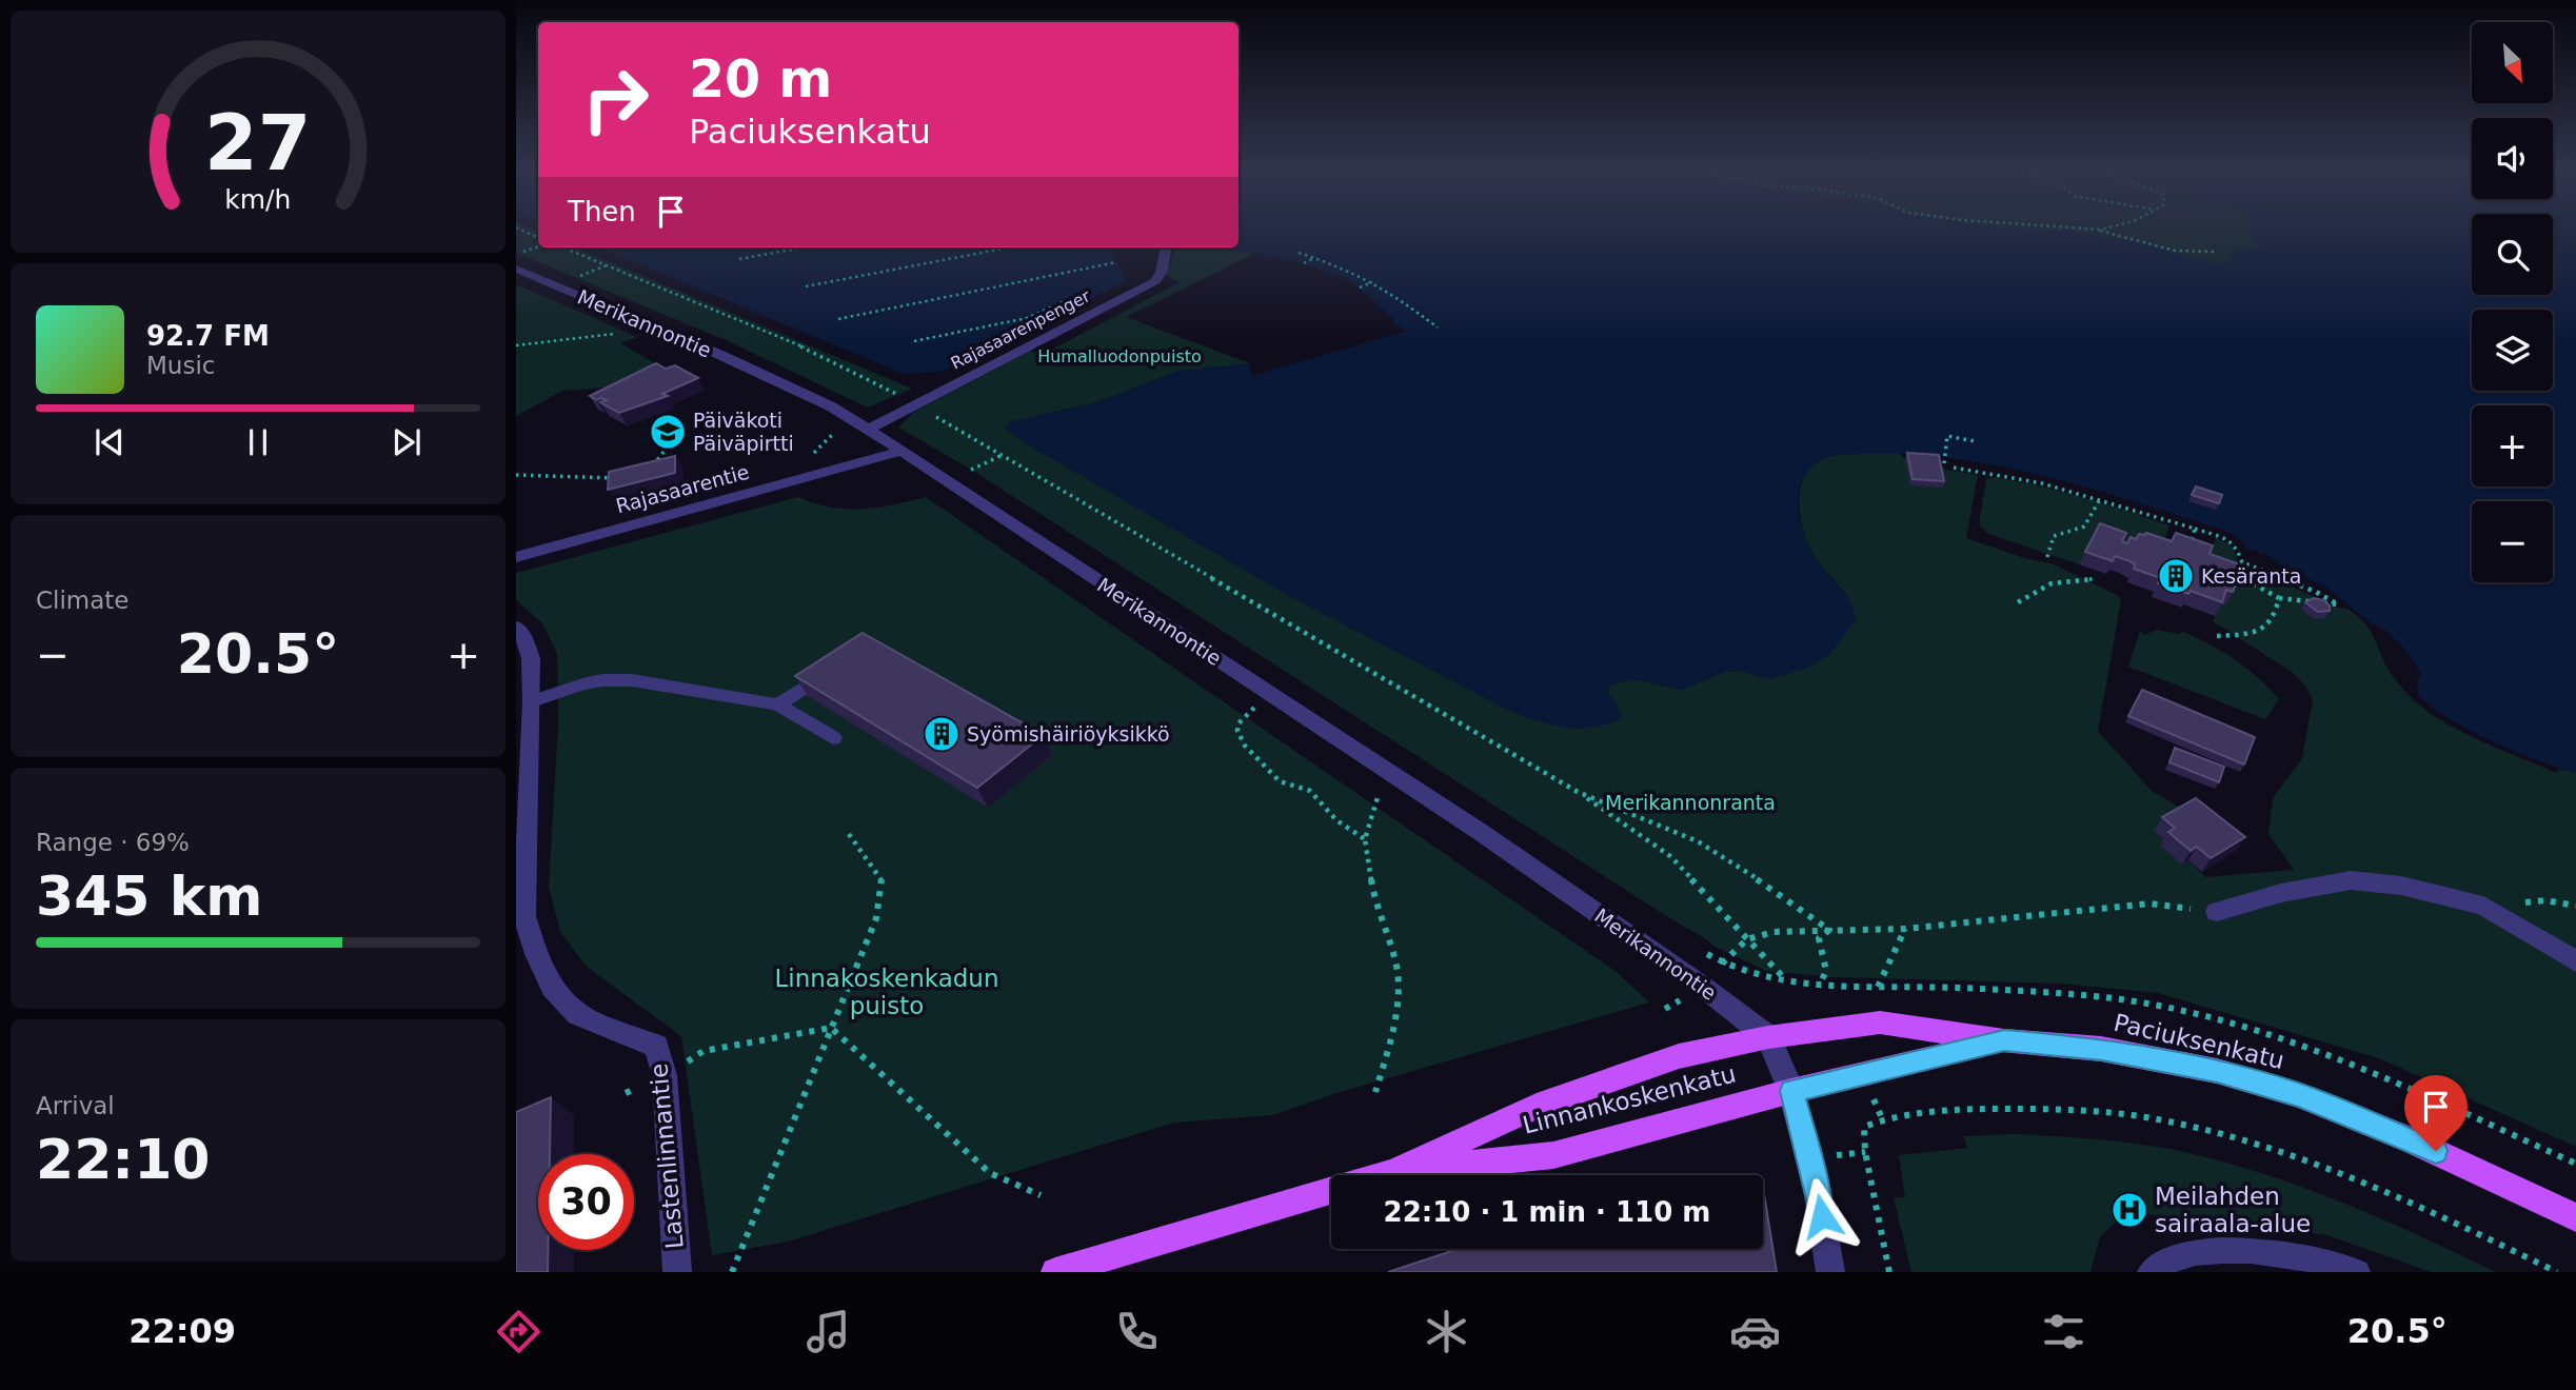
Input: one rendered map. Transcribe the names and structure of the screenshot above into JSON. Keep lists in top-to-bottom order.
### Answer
{
  "streets": {
    "main road": ["Paciuksenkatu", "Linnankoskenkatu"],
    "street": [
      "Merikannontie",
      "Rajasaarenpenger",
      "Rajasaarentie",
      "Lastenlinnantie"
    ]
  },
  "crossings": [
    ["Merikannontie", "Rajasaarenpenger"],
    ["Merikannontie", "Rajasaarentie"],
    ["Merikannontie", "Paciuksenkatu"],
    ["Merikannontie", "Linnankoskenkatu"],
    ["Paciuksenkatu", "Linnankoskenkatu"]
  ],
  "parks": ["Humalluodonpuisto", "Merikannonranta", "Linnakoskenkadun puisto"],
  "places": {
    "school or university": ["Päiväkoti Päiväpirtti"],
    "building": ["Kesäranta", "Syömishäiriöyksikkö"],
    "hospital": ["Meilahden sairaala-alue"]
  },
  "north": "bottom right",
  "page": {
    "map_buttons": ["+", "−"],
    "turn": ["20 m", "Paciuksenkatu"],
    "then": "Then",
    "song": ["92.7 FM", "Music"],
    "tile": [
      "Climate",
      ["Range · 69%", "345 km"],
      ["Arrival", "22:10"]
    ],
    "heat": ["−", "20.5°", "+"],
    "limit": "30",
    "trip": "22:10 · 1 min · 110 m",
    "tabs": ["22:09", "20.5°"],
    "gauge": ["27", "km/h"]
  }
}
